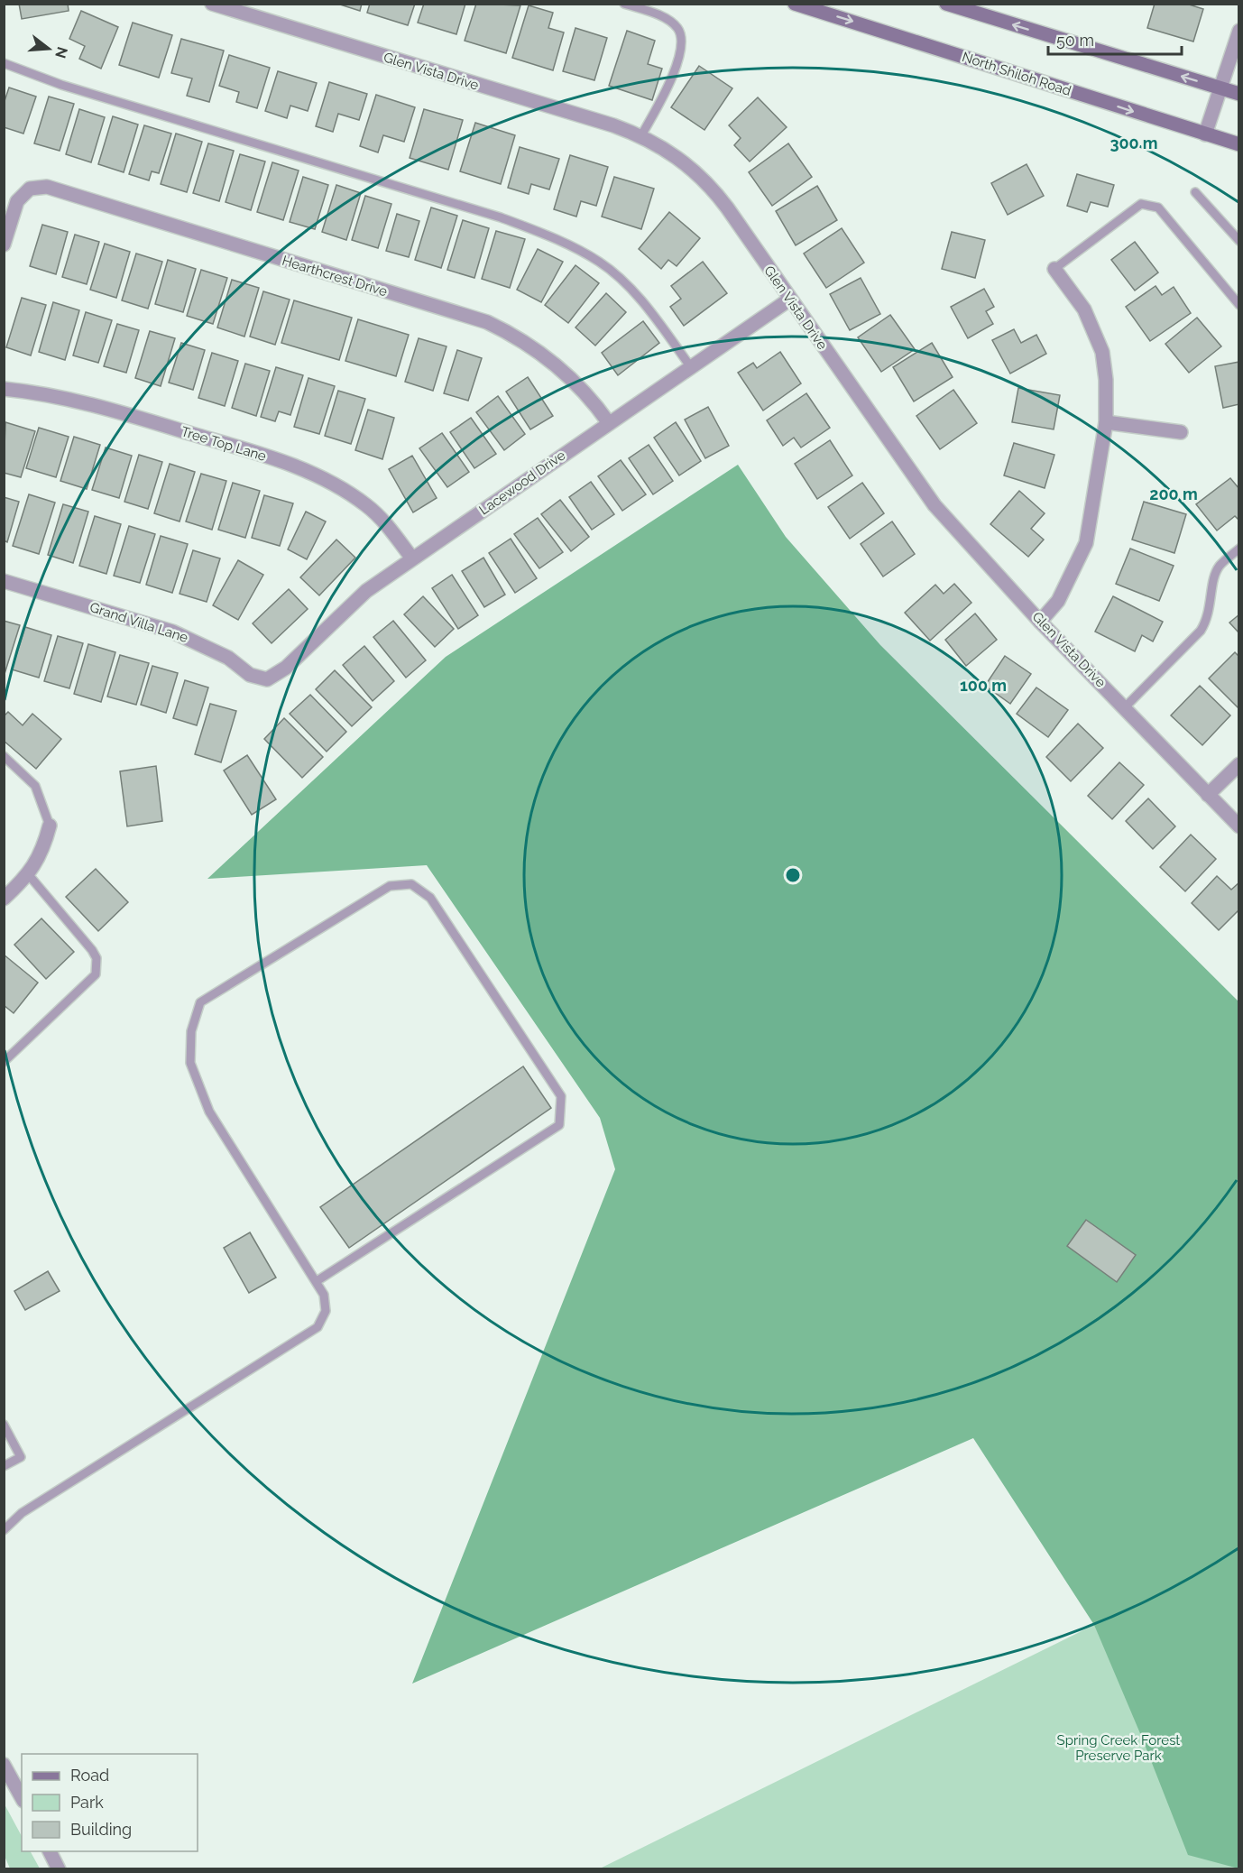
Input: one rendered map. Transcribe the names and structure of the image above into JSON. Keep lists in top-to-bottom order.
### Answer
{
  "streets": {
    "main road": ["North Shiloh Road"],
    "street": [
      "Glen Vista Drive",
      "Hearthcrest Drive",
      "Tree Top Lane",
      "Lacewood Drive",
      "Grand Villa Lane"
    ]
  },
  "crossings": [
    ["Glen Vista Drive", "Lacewood Drive"],
    ["Hearthcrest Drive", "Lacewood Drive"],
    ["Tree Top Lane", "Lacewood Drive"],
    ["Lacewood Drive", "Grand Villa Lane"]
  ],
  "parks": ["Spring Creek Forest Preserve Park"],
  "legend": ["Road", "Park", "Building"],
  "scale_bar": "50 m",
  "north": "right",
  "rings": ["300 m", "200 m", "100 m"]
}
